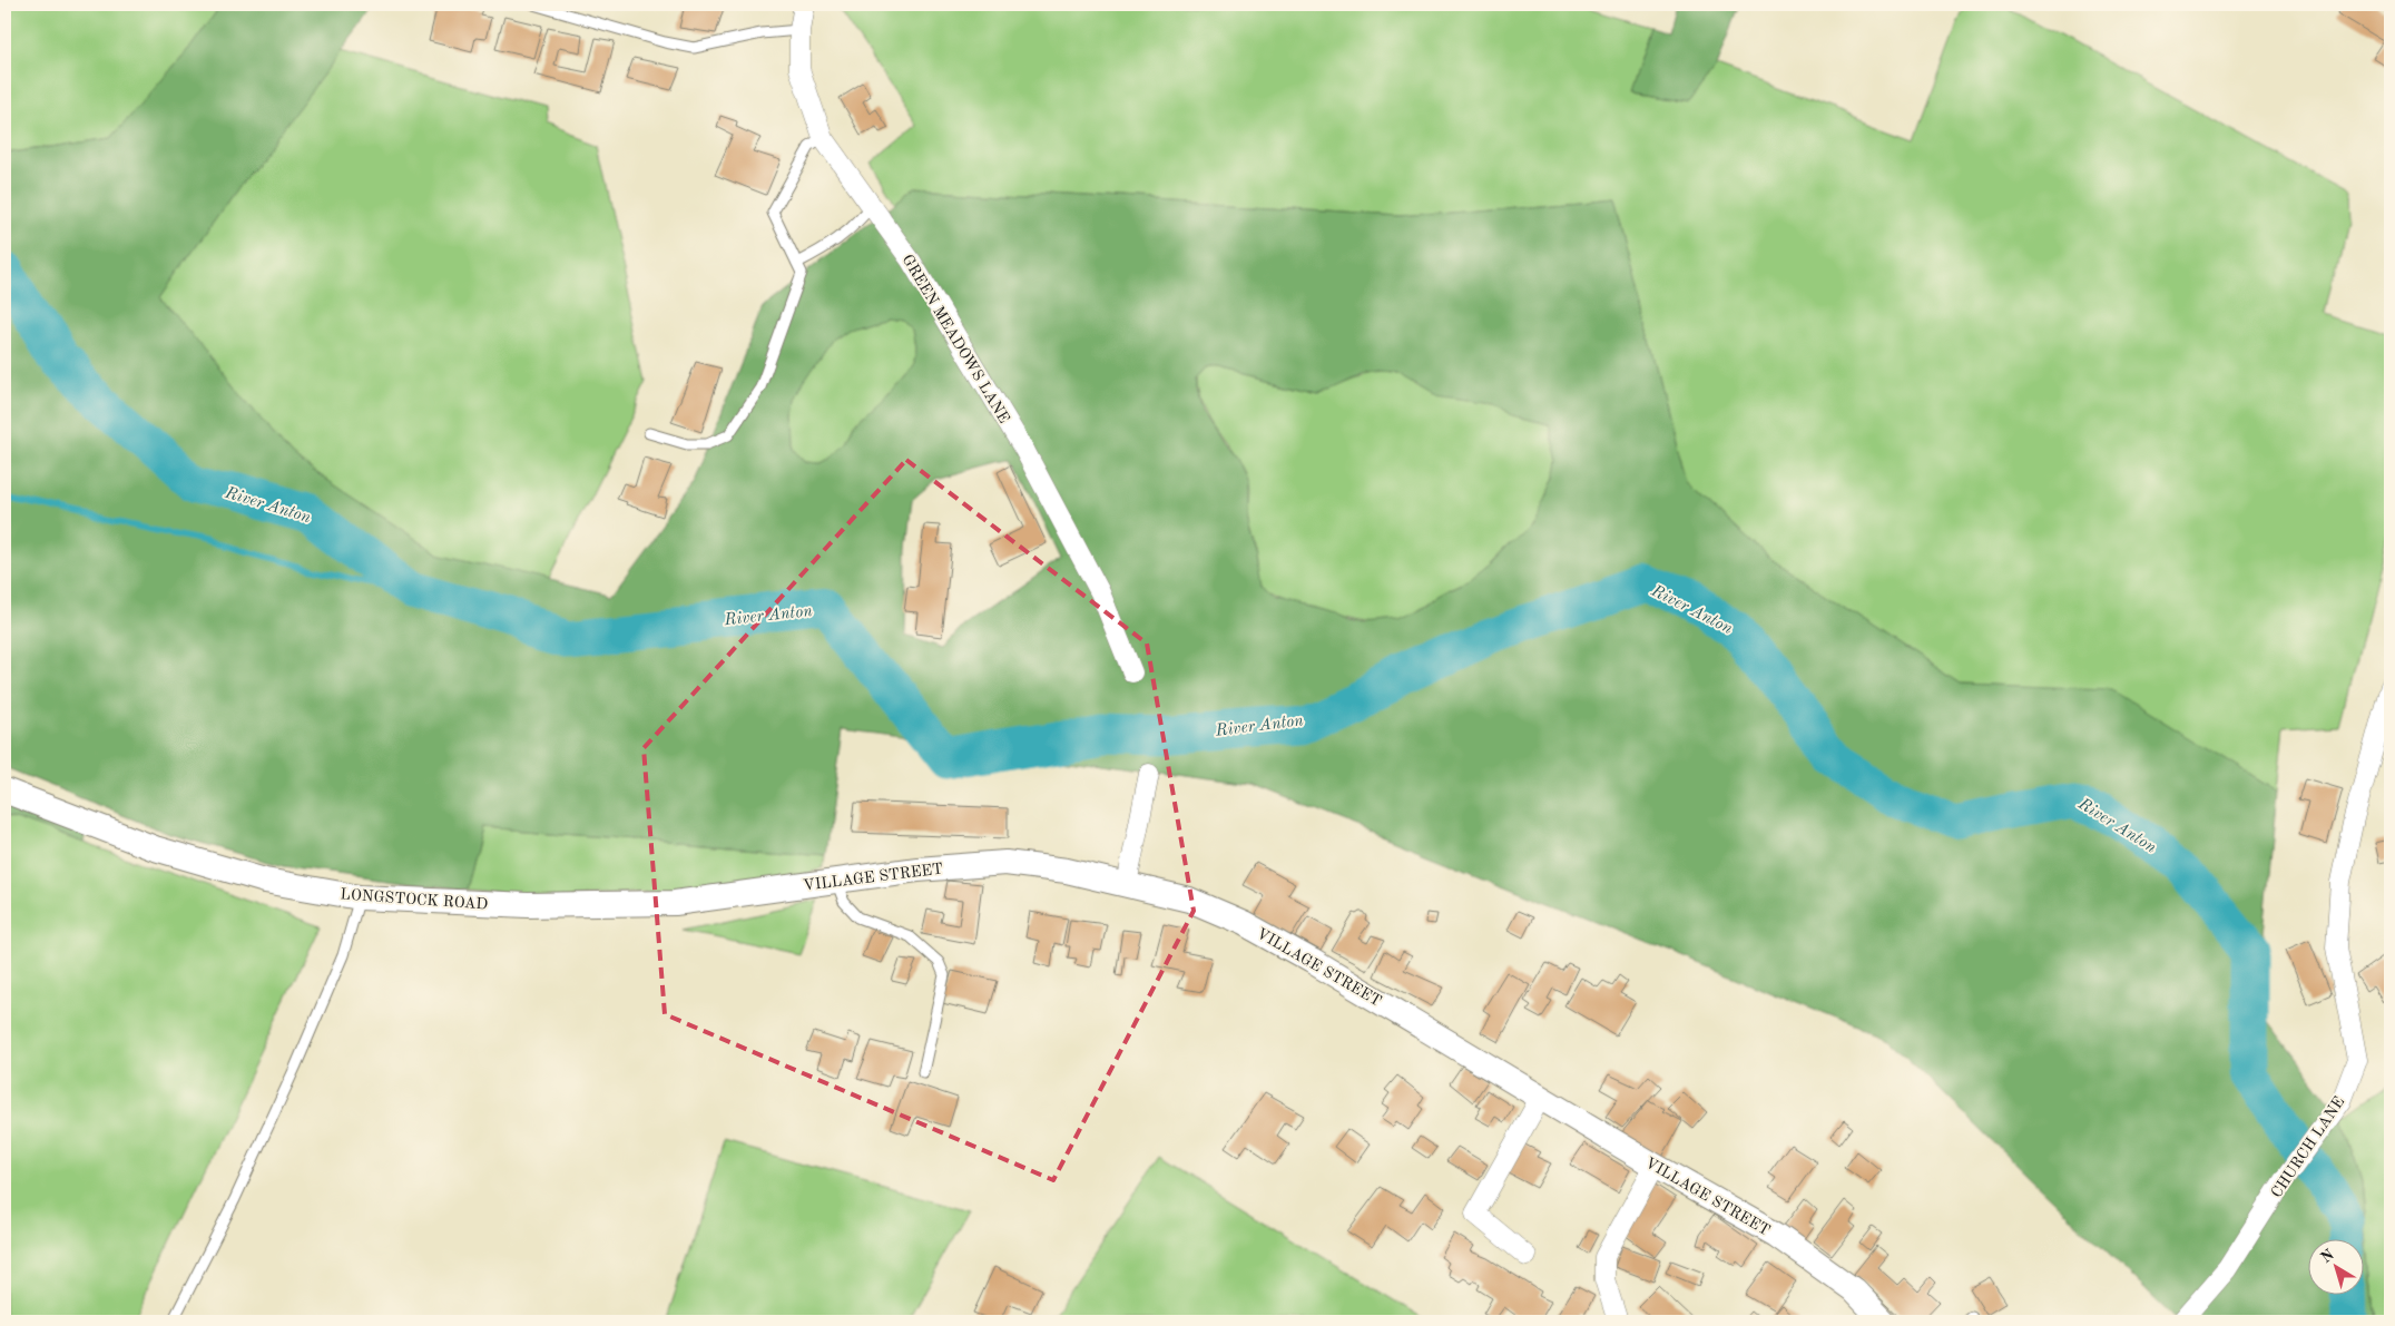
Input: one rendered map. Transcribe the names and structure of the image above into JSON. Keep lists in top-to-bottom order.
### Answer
{
  "streets": {
    "street": [
      "GREEN MEADOWS LANE",
      "VILLAGE STREET",
      "LONGSTOCK ROAD",
      "CHURCH LANE"
    ]
  },
  "crossings": [
    ["VILLAGE STREET", "LONGSTOCK ROAD"]
  ],
  "water": ["River Anton"],
  "north": "top left"
}
